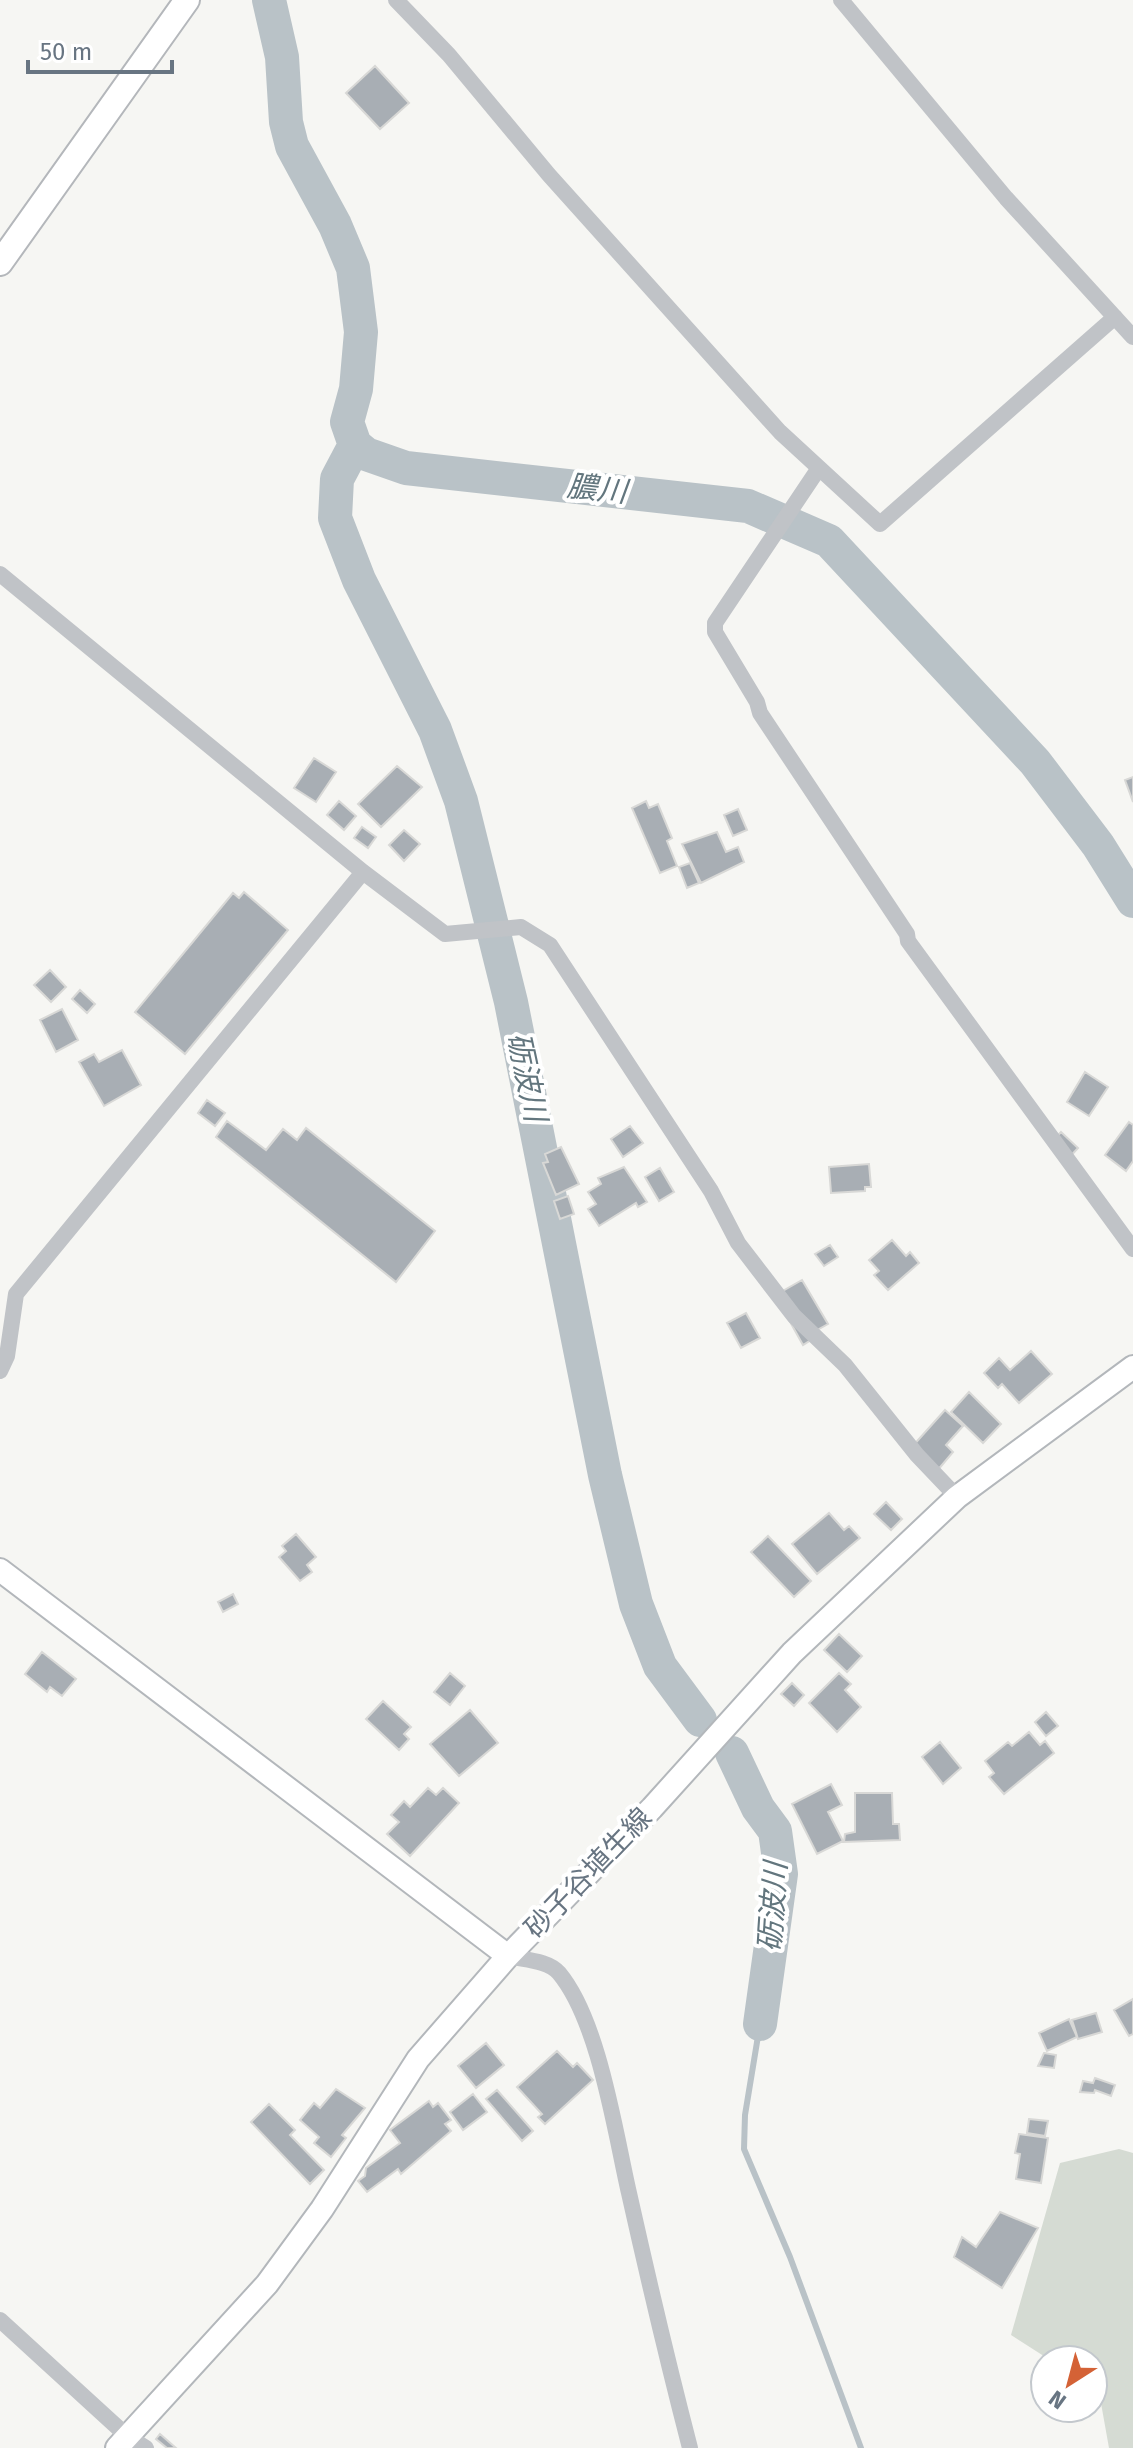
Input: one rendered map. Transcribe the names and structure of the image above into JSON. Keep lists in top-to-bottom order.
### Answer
{
  "streets": {
    "main road": ["砂子谷埴生線"]
  },
  "water": ["膿川", "砺波川"],
  "scale_bar": "50 m",
  "north": "bottom left"
}
